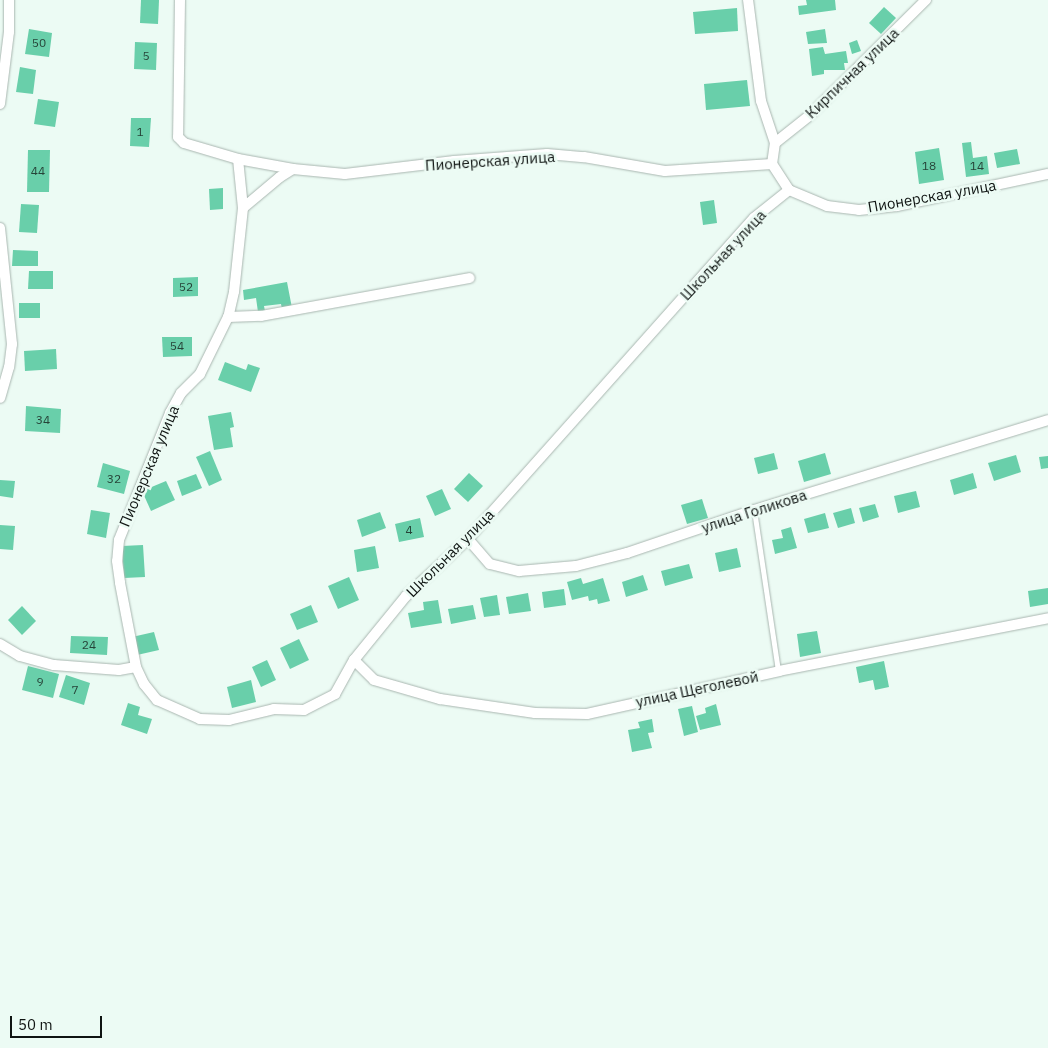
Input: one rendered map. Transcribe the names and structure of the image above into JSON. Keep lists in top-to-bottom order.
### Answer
{
  "streets": {
    "street": [
      "Кирпичная улица",
      "Пионерская улица",
      "Школьная улица",
      "улица Голикова",
      "улица Щеголевой"
    ]
  },
  "crossings": [
    ["Пионерская улица", "Школьная улица"],
    ["Школьная улица", "улица Голикова"],
    ["Школьная улица", "улица Щеголевой"]
  ],
  "house_numbers": [
    "50",
    "5",
    "1",
    "18",
    "14",
    "44",
    "52",
    "54",
    "34",
    "32",
    "4",
    "24",
    "9",
    "7"
  ],
  "scale_bar": "50 m"
}
